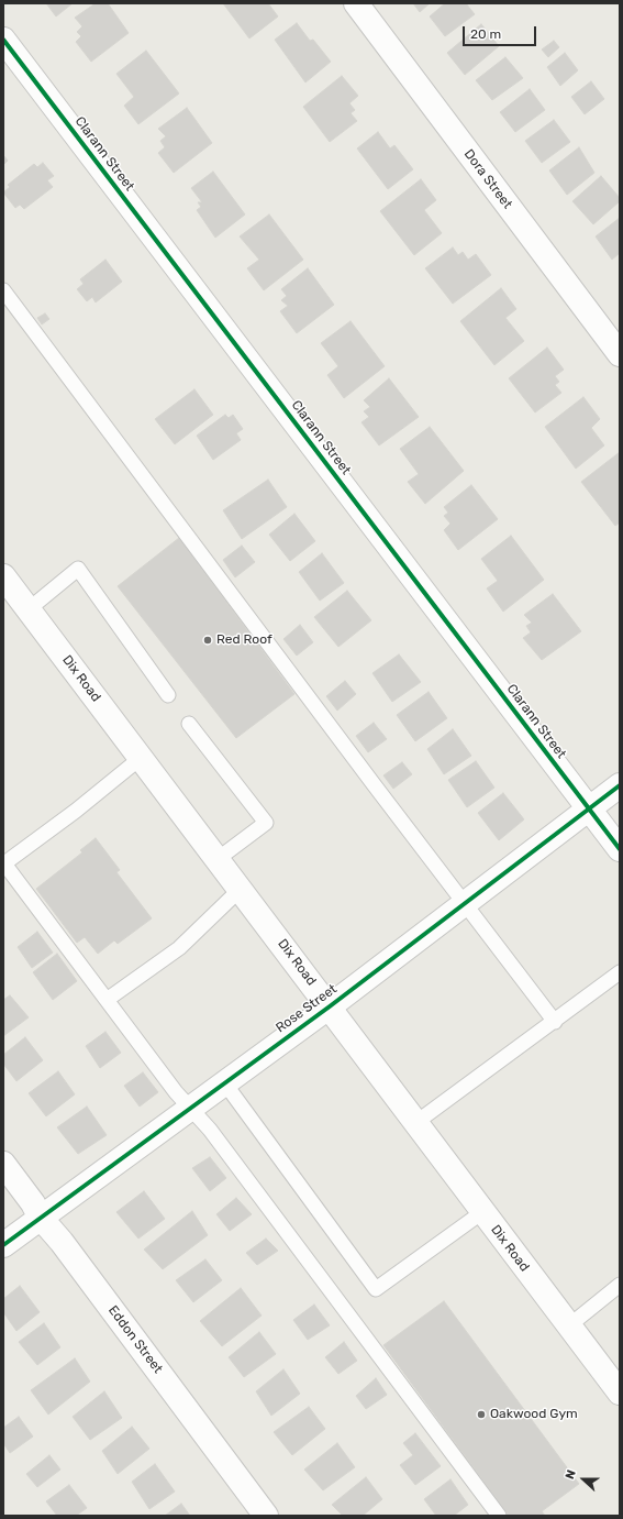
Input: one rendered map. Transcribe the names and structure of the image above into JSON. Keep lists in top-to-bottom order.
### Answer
{
  "streets": {
    "street": [
      "Clarann Street",
      "Dora Street",
      "Dix Road",
      "Rose Street",
      "Eddon Street"
    ]
  },
  "crossings": [
    ["Clarann Street", "Rose Street"],
    ["Dix Road", "Rose Street"],
    ["Rose Street", "Eddon Street"]
  ],
  "places": ["Red Roof", "Oakwood Gym"],
  "scale_bar": "20 m",
  "north": "left"
}
